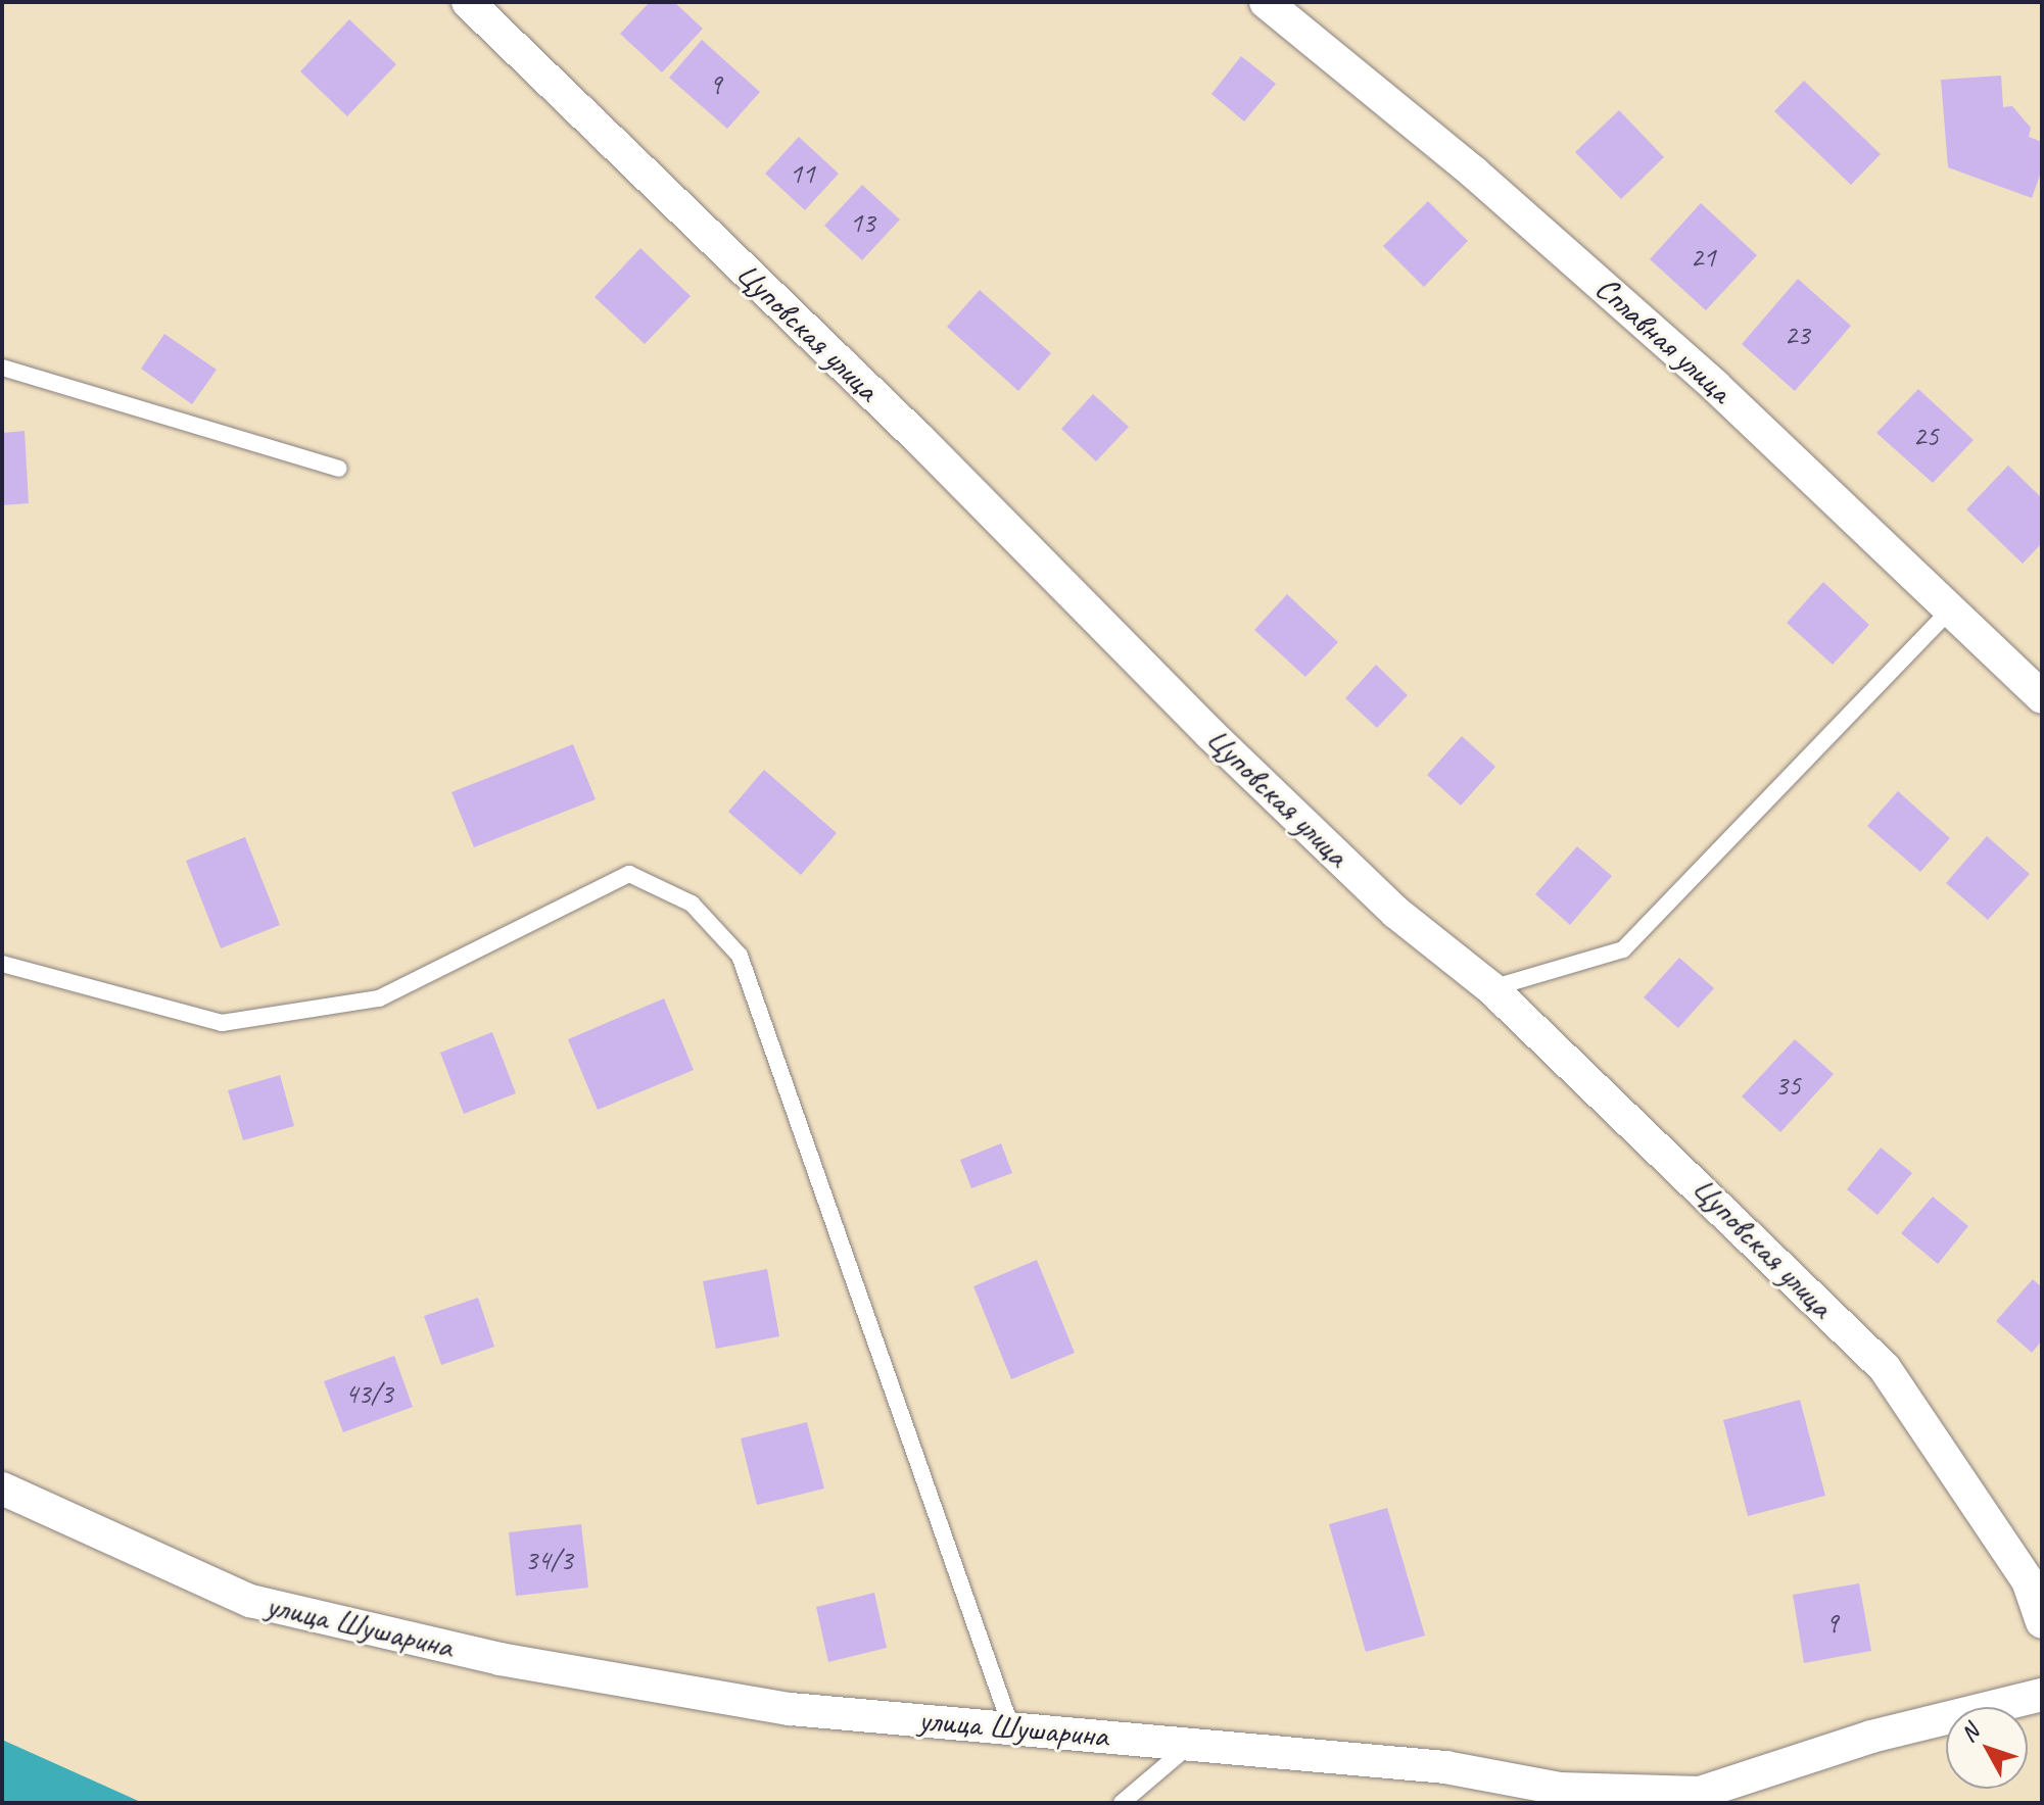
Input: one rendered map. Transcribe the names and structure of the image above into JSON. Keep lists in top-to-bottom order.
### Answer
{
  "streets": {
    "street": ["Цуповская улица", "Сплавная улица", "улица Шушарина"]
  },
  "house_numbers": [
    "9",
    "11",
    "13",
    "21",
    "23",
    "25",
    "35",
    "43/3",
    "34/3",
    "9"
  ],
  "north": "top left"
}
